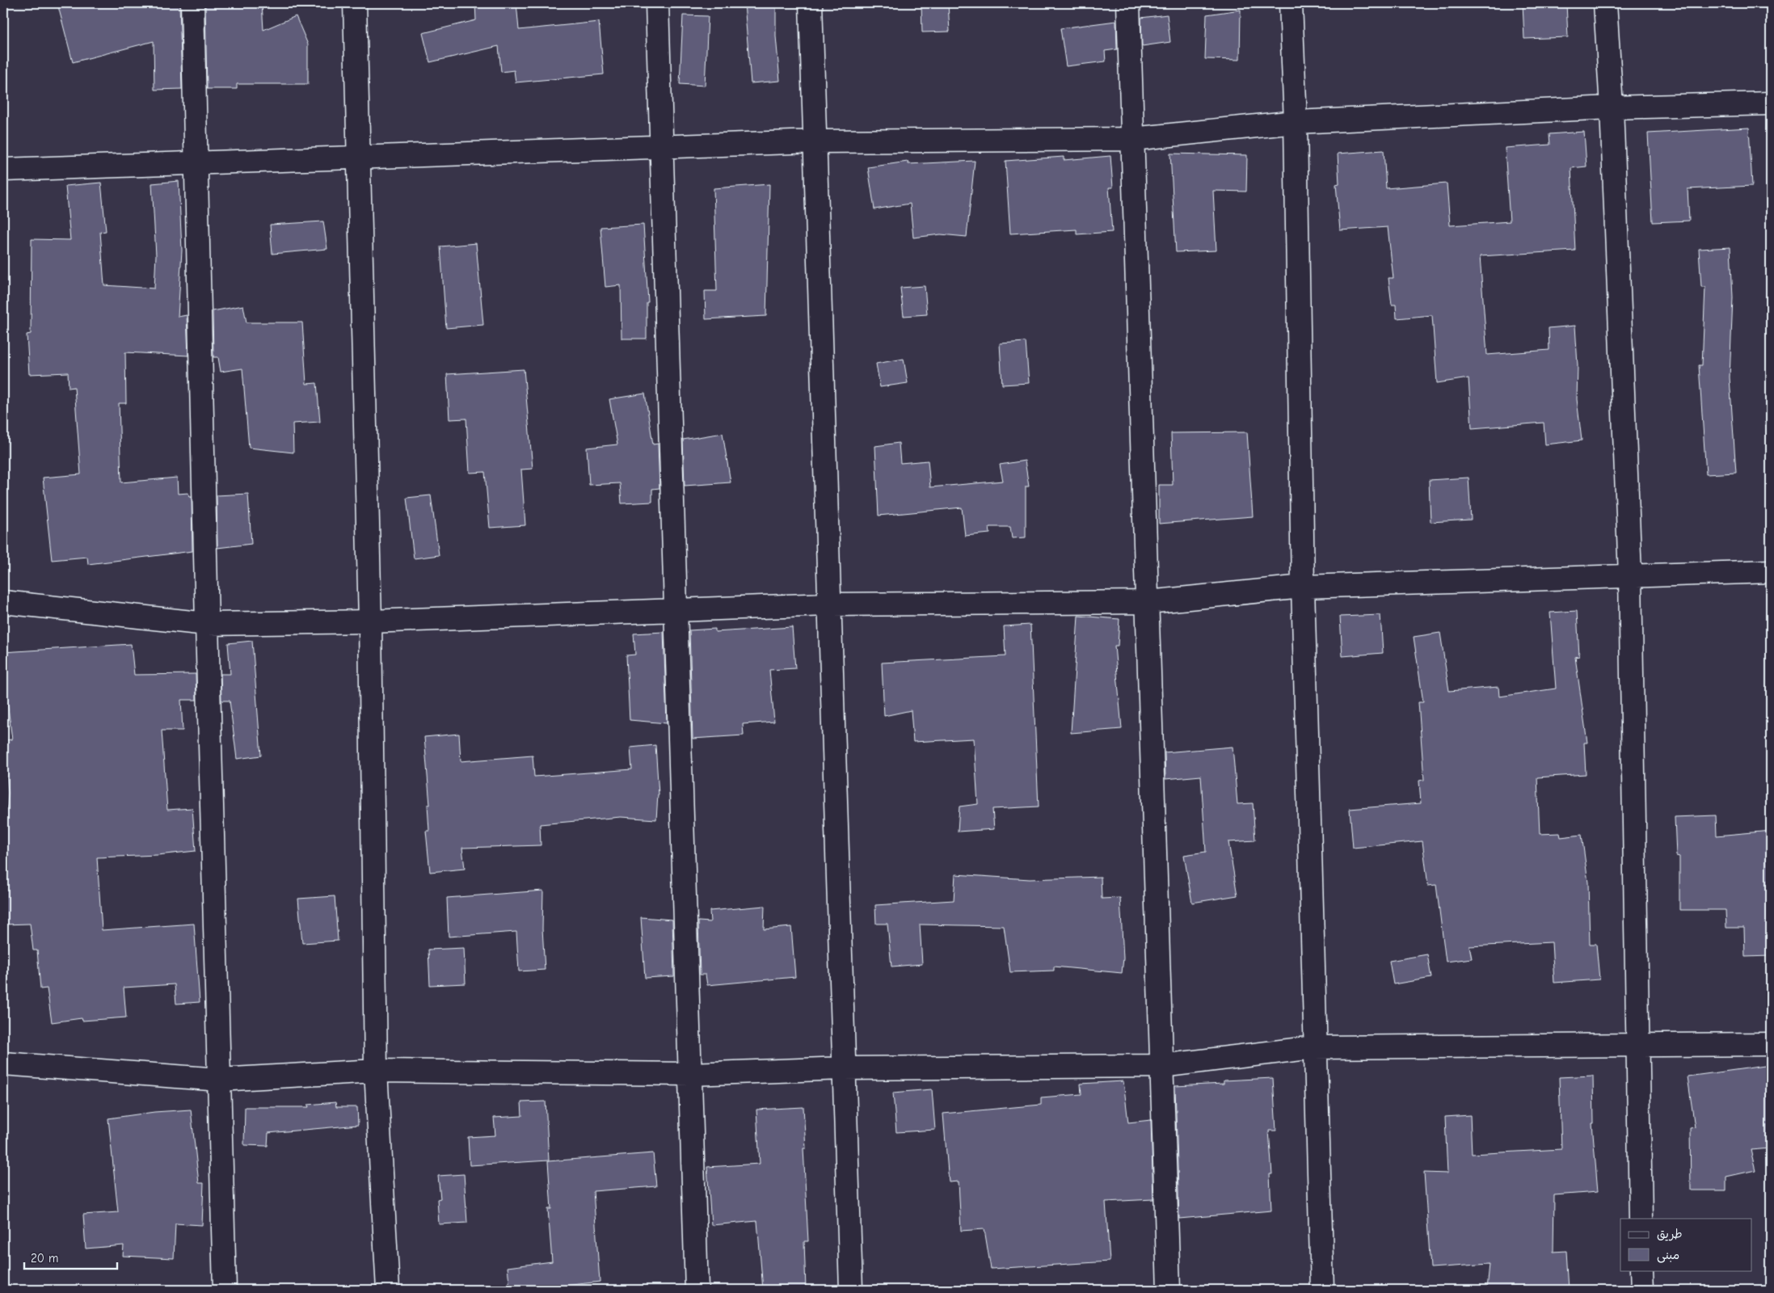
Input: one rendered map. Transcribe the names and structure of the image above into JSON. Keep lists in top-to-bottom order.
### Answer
{
  "legend": ["طريق", "مبنى"],
  "scale_bar": "20 m"
}
